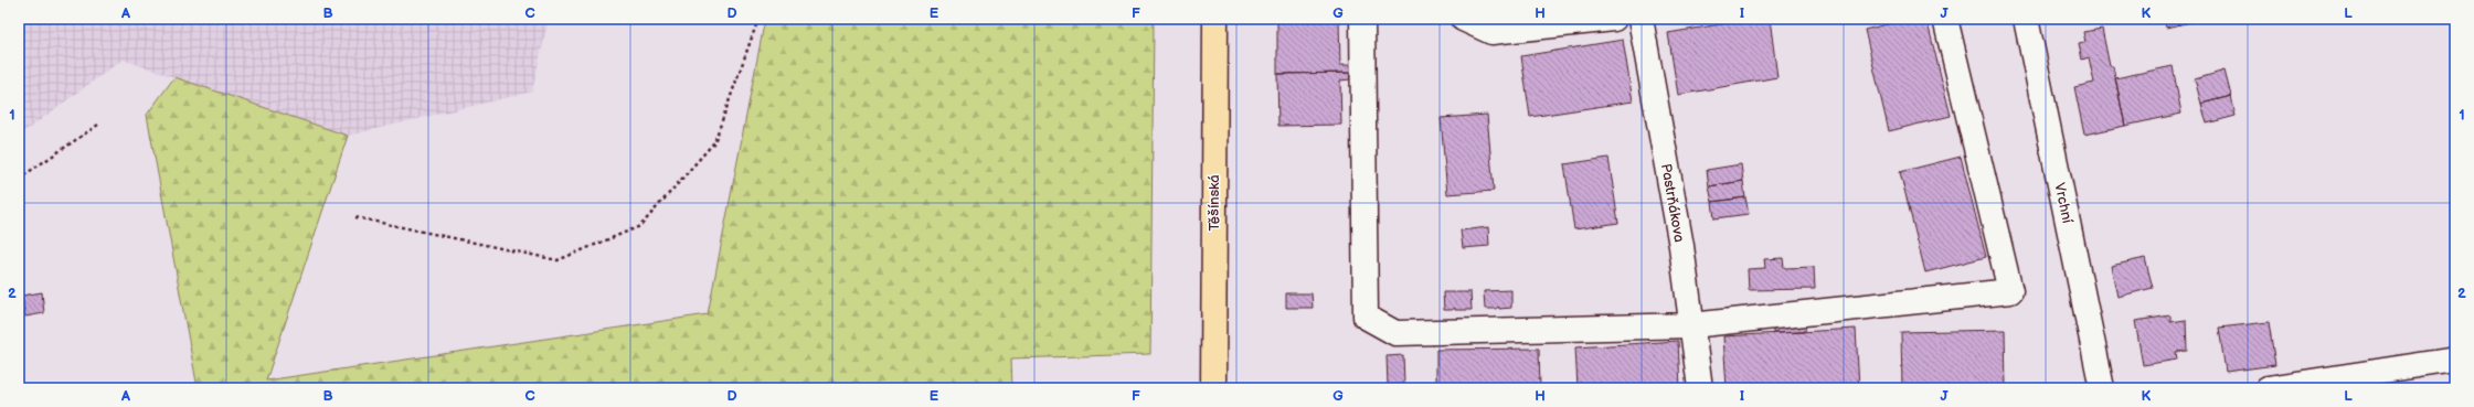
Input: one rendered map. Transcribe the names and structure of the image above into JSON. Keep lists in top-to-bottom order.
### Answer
{
  "streets": {
    "main road": ["Těšínská"],
    "street": ["Pastrňákova", "Vrchní"]
  },
  "grid": {
    "columns": [
      "A",
      "B",
      "C",
      "D",
      "E",
      "F",
      "G",
      "H",
      "I",
      "J",
      "K",
      "L"
    ],
    "rows": ["1", "2"]
  }
}
